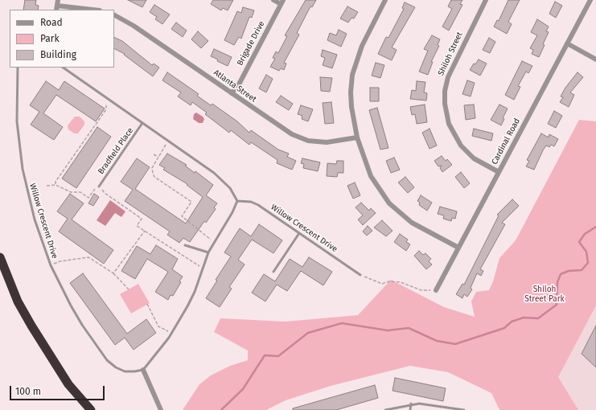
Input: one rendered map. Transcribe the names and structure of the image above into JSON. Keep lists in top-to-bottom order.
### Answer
{
  "streets": {
    "street": [
      "Brigade Drive",
      "Shiloh Street",
      "Atlanta Street",
      "Cardinal Road"
    ],
    "lane": ["Bradfield Place", "Willow Crescent Drive"]
  },
  "crossings": [
    ["Brigade Drive", "Atlanta Street"],
    ["Shiloh Street", "Cardinal Road"]
  ],
  "parks": ["Shiloh Street Park"],
  "legend": ["Road", "Park", "Building"],
  "scale_bar": "100 m"
}
